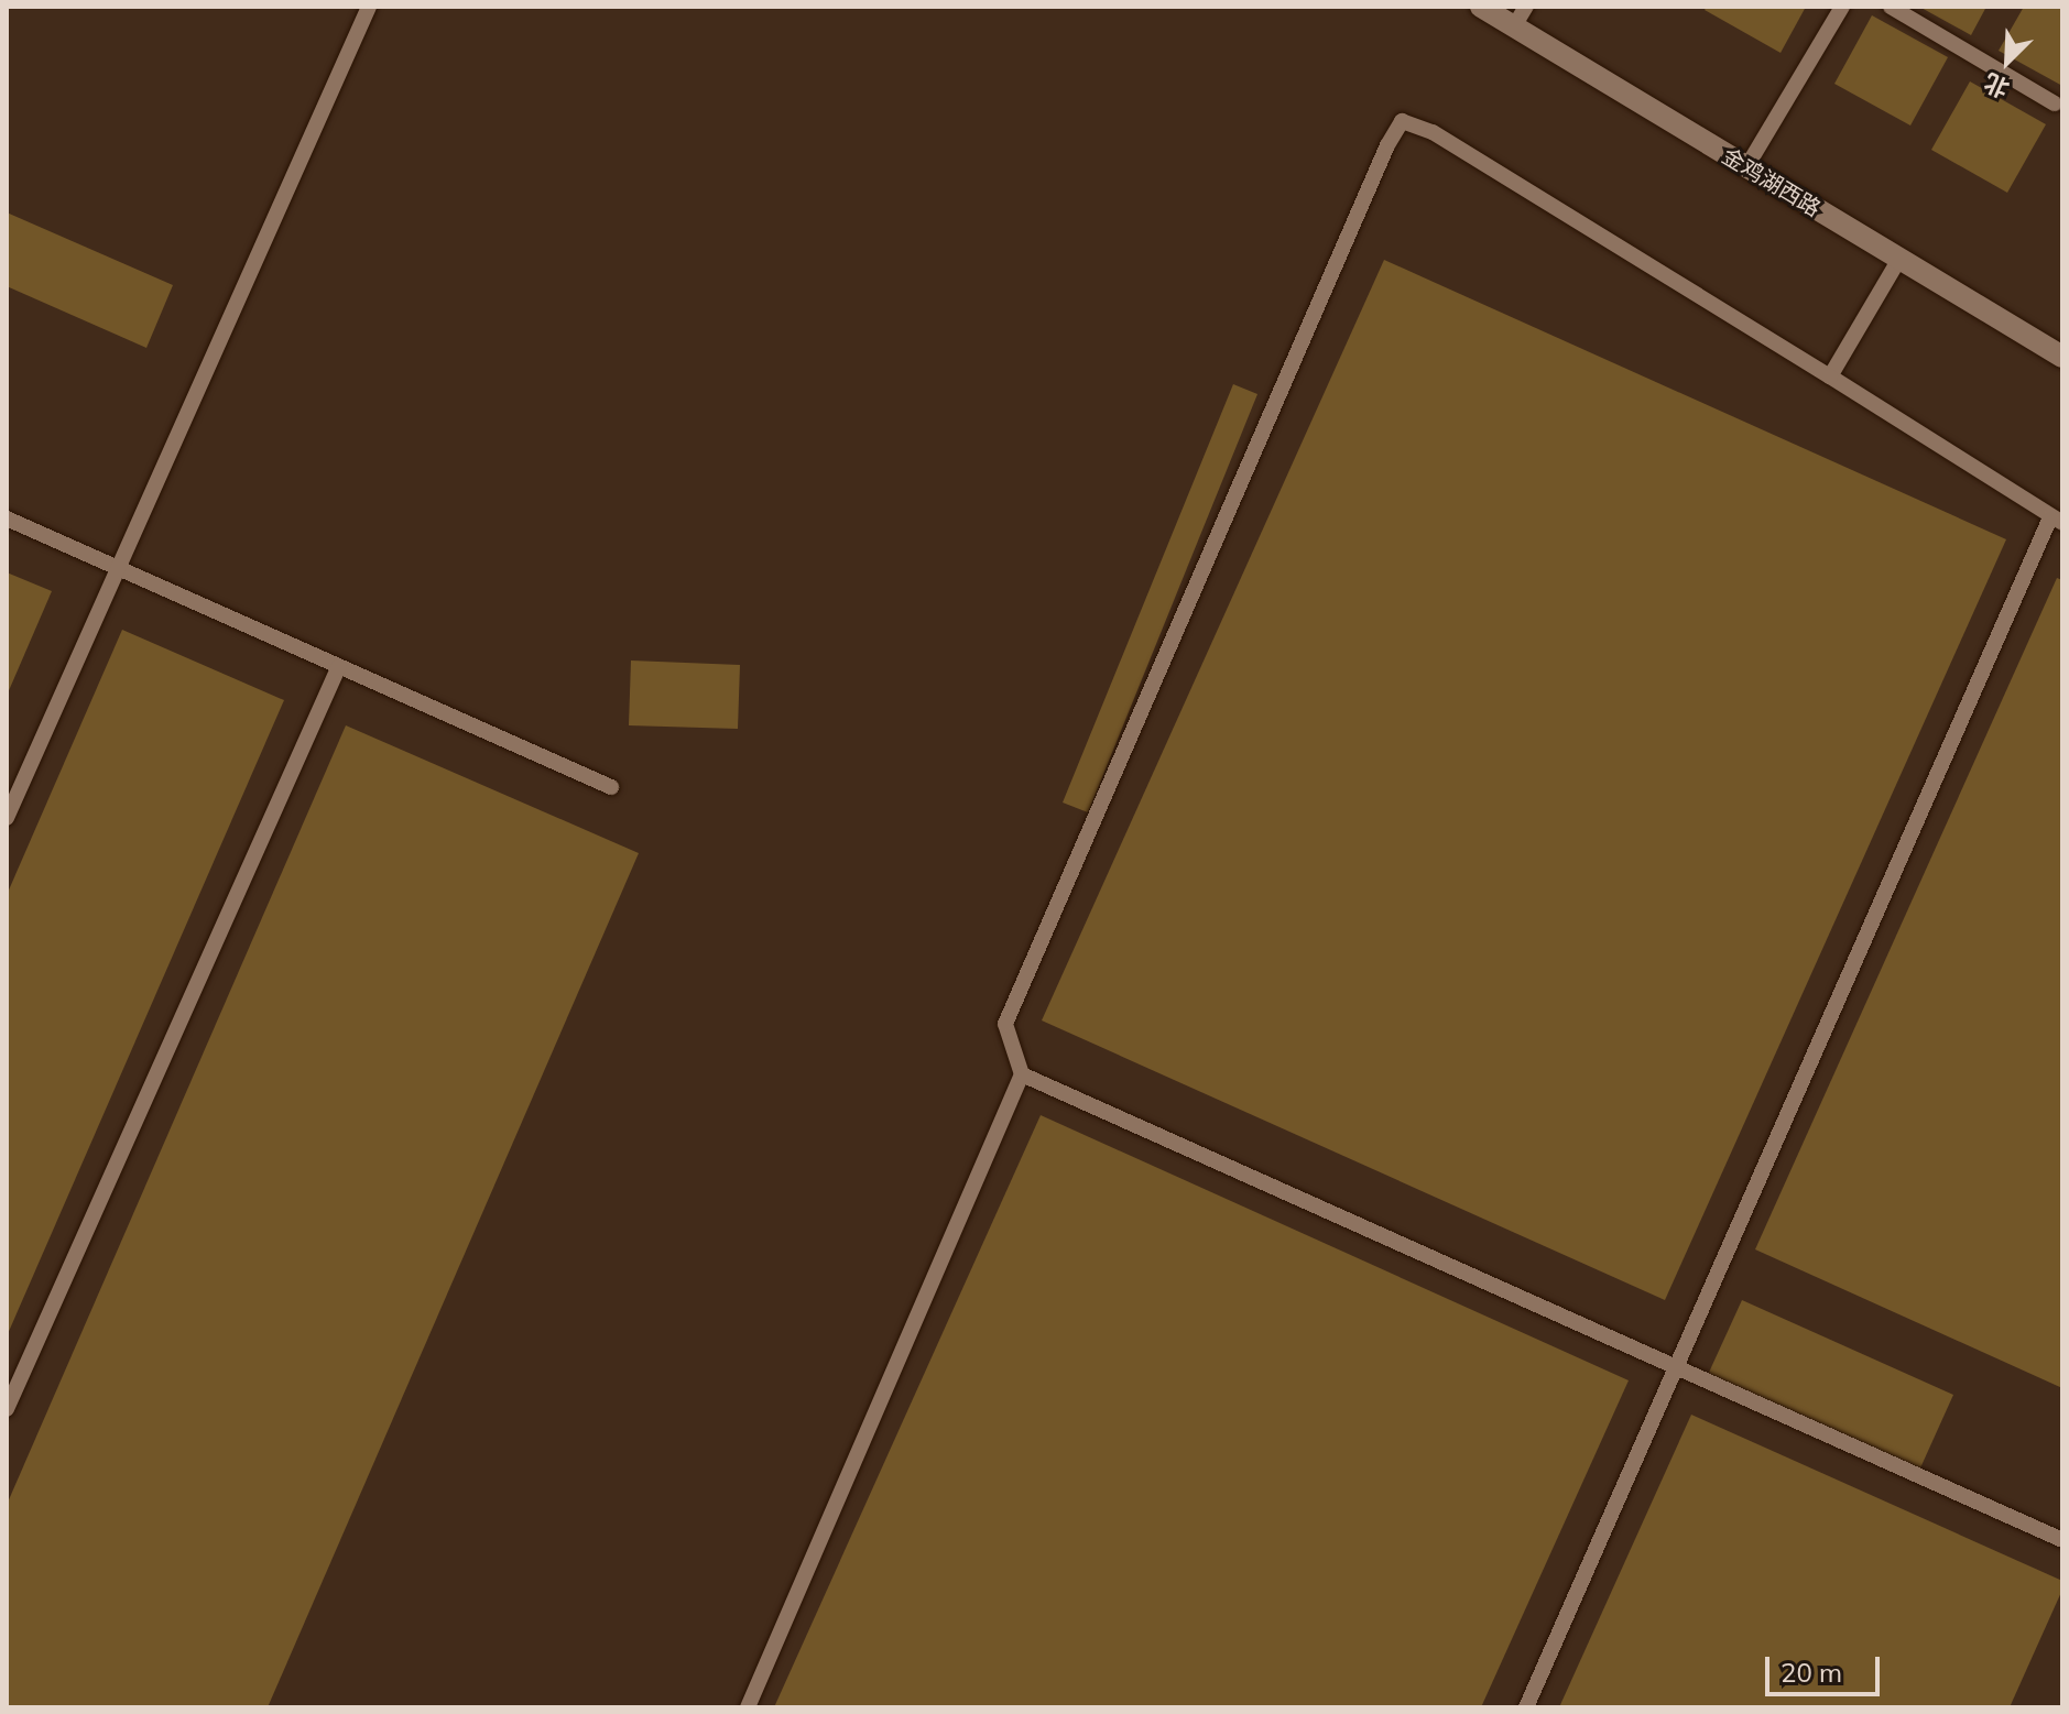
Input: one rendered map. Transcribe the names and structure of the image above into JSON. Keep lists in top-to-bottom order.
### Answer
{
  "streets": {
    "street": ["金鸡湖西路"]
  },
  "scale_bar": "20 m",
  "north": "bottom left"
}
